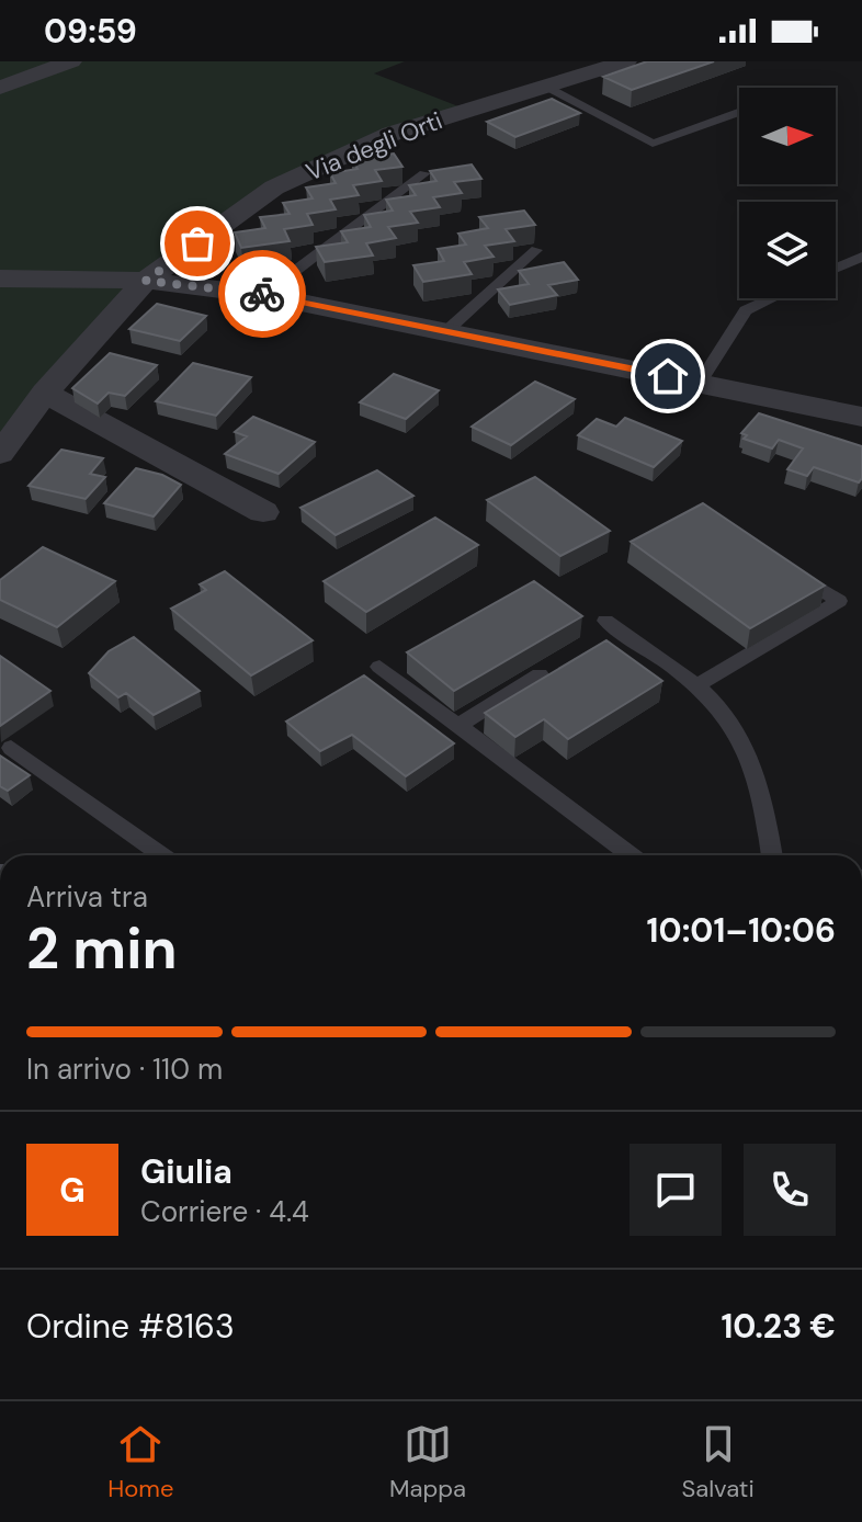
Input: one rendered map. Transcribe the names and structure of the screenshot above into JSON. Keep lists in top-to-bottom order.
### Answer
{
  "streets": {
    "street": ["Via degli Orti"]
  },
  "north": "right",
  "page": {
    "status": "09:59",
    "heading": ["2 min", "Arriva tra", "10:01–10:06"],
    "panel": [
      "Giulia",
      "Corriere · 4.4",
      "Ordine #8163",
      "10.23 €"
    ],
    "bar": "In arrivo · 110 m",
    "round": "G",
    "tabs": ["Home", "Mappa", "Salvati"]
  }
}
